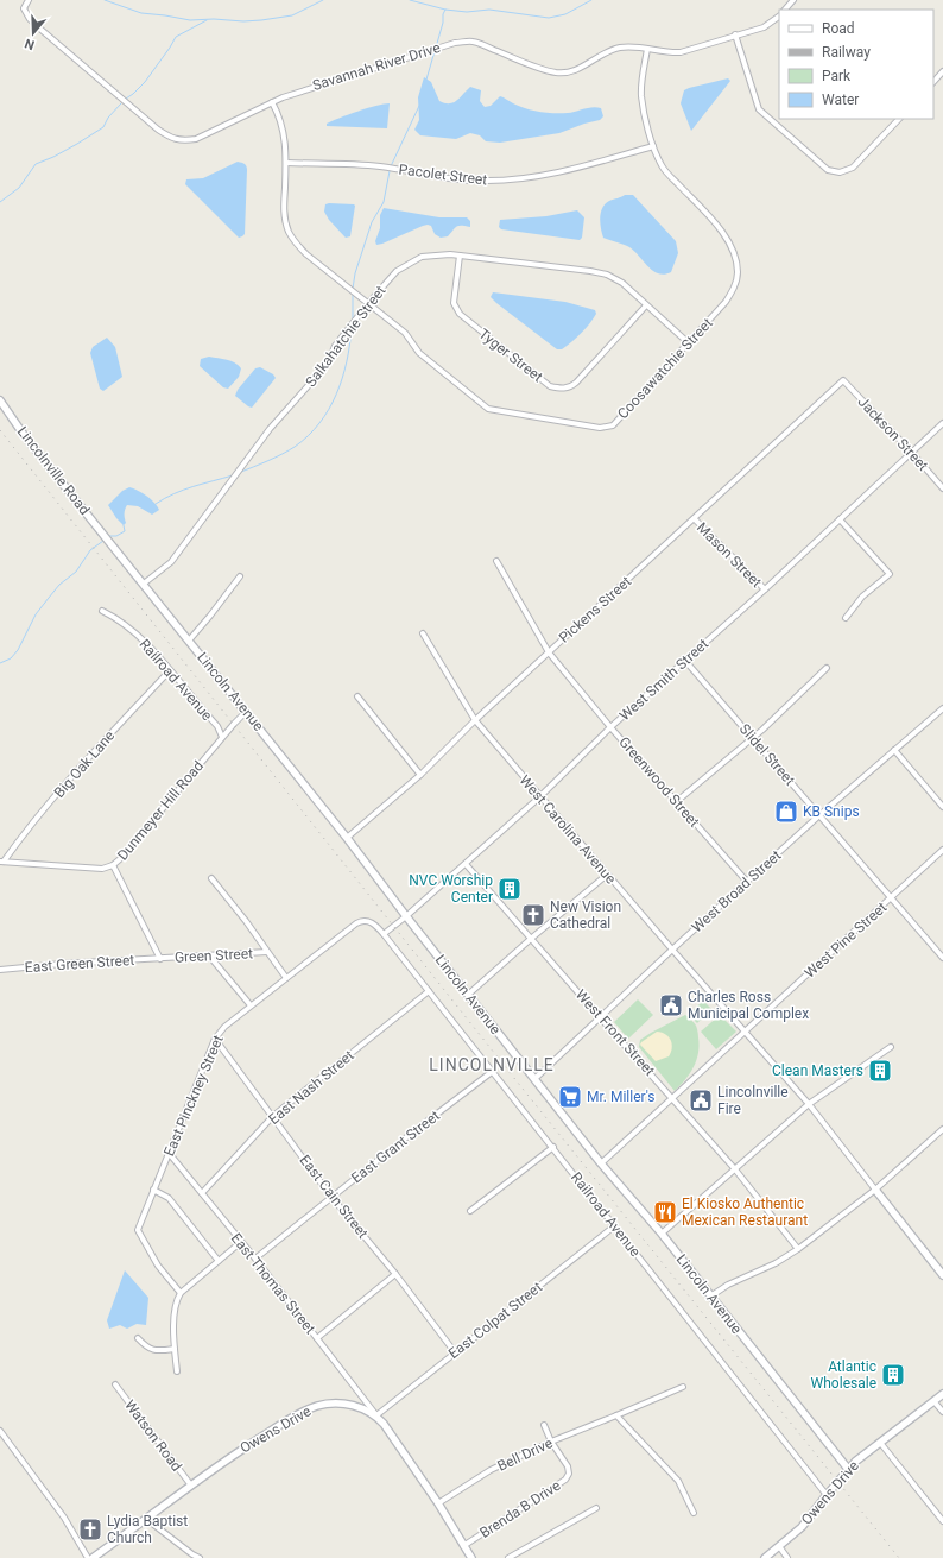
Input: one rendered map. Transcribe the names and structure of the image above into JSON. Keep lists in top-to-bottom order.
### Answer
{
  "streets": {
    "street": [
      "Savannah River Drive",
      "Pacolet Street",
      "Salkahatchie Street",
      "Tyger Street",
      "Coosawatchie Street",
      "Jackson Street",
      "Lincolnville Road",
      "Mason Street",
      "Pickens Street",
      "Railroad Avenue",
      "West Smith Street",
      "Lincoln Avenue",
      "Slidel Street",
      "Big Oak Lane",
      "Greenwood Street",
      "Dunmeyer Hill Road",
      "West Carolina Avenue",
      "West Broad Street",
      "West Pine Street",
      "Green Street",
      "East Green Street",
      "West Front Street",
      "East Nash Street",
      "East Pinckney Street",
      "East Grant Street",
      "East Cain Street",
      "East Thomas Street",
      "East Colpat Street",
      "Owens Drive",
      "Watson Road",
      "Bell Drive",
      "Brenda B Drive"
    ]
  },
  "crossings": [
    ["Savannah River Drive", "Coosawatchie Street"],
    ["Pacolet Street", "Coosawatchie Street"],
    ["Salkahatchie Street", "Tyger Street"],
    ["Salkahatchie Street", "Coosawatchie Street"],
    ["Salkahatchie Street", "Lincoln Avenue"],
    ["Jackson Street", "Pickens Street"],
    ["Jackson Street", "West Smith Street"],
    ["Lincolnville Road", "Lincoln Avenue"],
    ["Mason Street", "Pickens Street"],
    ["Mason Street", "West Smith Street"],
    ["Pickens Street", "Lincoln Avenue"],
    ["Pickens Street", "Greenwood Street"],
    ["Pickens Street", "West Carolina Avenue"],
    ["Railroad Avenue", "West Smith Street"],
    ["Railroad Avenue", "Big Oak Lane"],
    ["Railroad Avenue", "Dunmeyer Hill Road"],
    ["Railroad Avenue", "East Nash Street"],
    ["Railroad Avenue", "East Pinckney Street"],
    ["Railroad Avenue", "East Grant Street"],
    ["Railroad Avenue", "East Colpat Street"],
    ["Railroad Avenue", "Owens Drive"],
    ["West Smith Street", "Lincoln Avenue"],
    ["West Smith Street", "Slidel Street"],
    ["West Smith Street", "Greenwood Street"],
    ["West Smith Street", "West Carolina Avenue"],
    ["West Smith Street", "West Front Street"],
    ["West Smith Street", "East Pinckney Street"],
    ["Lincoln Avenue", "Dunmeyer Hill Road"],
    ["Lincoln Avenue", "West Broad Street"],
    ["Lincoln Avenue", "West Pine Street"],
    ["Lincoln Avenue", "Owens Drive"],
    ["Slidel Street", "West Broad Street"],
    ["Slidel Street", "West Pine Street"],
    ["Big Oak Lane", "Dunmeyer Hill Road"],
    ["Greenwood Street", "West Broad Street"],
    ["West Carolina Avenue", "West Broad Street"],
    ["West Carolina Avenue", "West Pine Street"],
    ["West Broad Street", "West Front Street"],
    ["West Pine Street", "West Front Street"],
    ["Green Street", "East Green Street"],
    ["East Nash Street", "East Cain Street"],
    ["East Nash Street", "East Thomas Street"],
    ["East Pinckney Street", "East Cain Street"],
    ["East Pinckney Street", "East Thomas Street"],
    ["East Grant Street", "East Cain Street"],
    ["East Grant Street", "East Thomas Street"],
    ["East Cain Street", "East Colpat Street"],
    ["East Thomas Street", "East Colpat Street"],
    ["East Thomas Street", "Owens Drive"],
    ["East Colpat Street", "Owens Drive"],
    ["Owens Drive", "Watson Road"],
    ["Owens Drive", "Bell Drive"],
    ["Owens Drive", "Brenda B Drive"],
    ["Bell Drive", "Brenda B Drive"]
  ],
  "districts": ["LINCOLNVILLE"],
  "places": {
    "shop": ["KB Snips"],
    "building": ["NVC Worship Center", "Clean Masters", "Atlantic Wholesale"],
    "church": ["New Vision Cathedral", "Lydia Baptist Church"],
    "public building": ["Charles Ross Municipal Complex", "Lincolnville Fire"],
    "supermarket": ["Mr. Miller's"],
    "restaurant": ["El Kiosko Authentic Mexican Restaurant"]
  },
  "legend": [
    "Road",
    "Railway",
    "Park",
    "Water"
  ],
  "north": "bottom"
}
